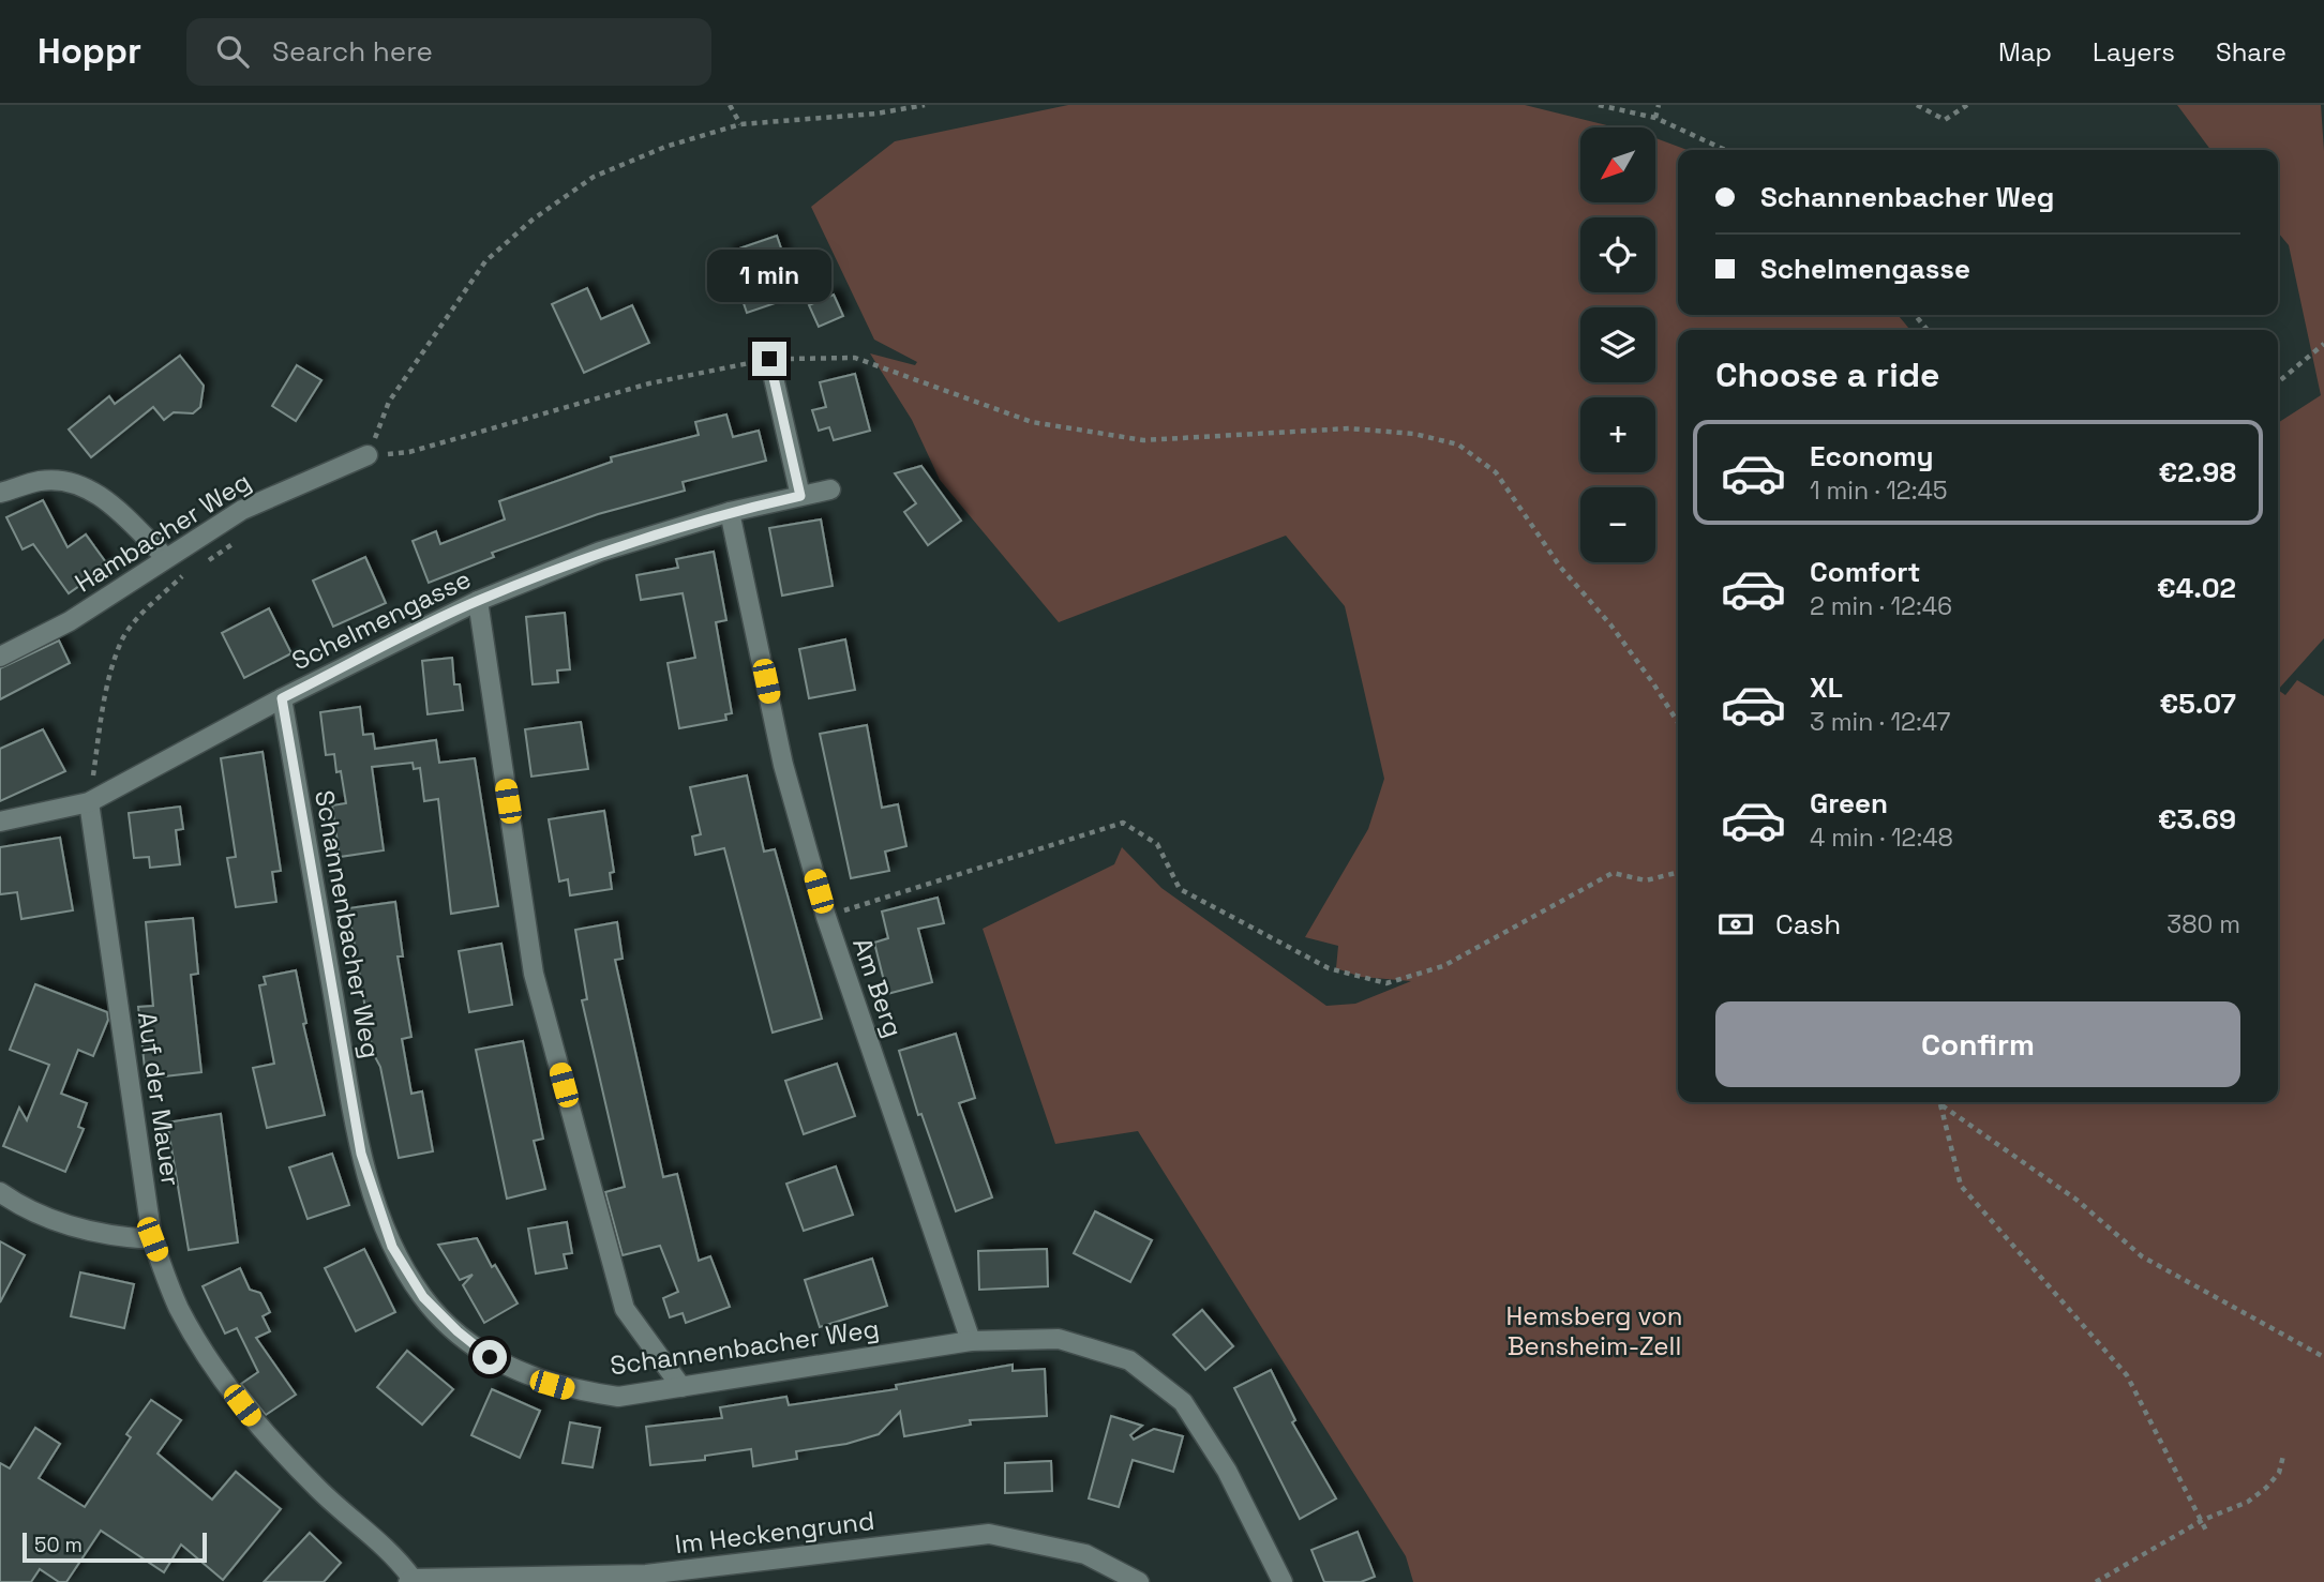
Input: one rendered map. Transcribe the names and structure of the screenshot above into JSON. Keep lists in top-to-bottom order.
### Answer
{
  "streets": {
    "street": [
      "Hambacher Weg",
      "Schelmengasse",
      "Schannenbacher Weg",
      "Am Berg",
      "Auf der Mauer",
      "Im Heckengrund"
    ]
  },
  "crossings": [
    ["Schelmengasse", "Schannenbacher Weg"],
    ["Schelmengasse", "Am Berg"],
    ["Schelmengasse", "Auf der Mauer"],
    ["Schannenbacher Weg", "Am Berg"],
    ["Auf der Mauer", "Im Heckengrund"]
  ],
  "parks": ["Hemsberg von Bensheim-Zell"],
  "scale_bar": "50 m",
  "north": "bottom left",
  "page": {
    "header": "Hoppr",
    "search": "Search here",
    "nav": ["Map", "Layers", "Share"],
    "map_buttons": ["+", "−"],
    "banner": ["Schannenbacher Weg", "Schelmengasse"],
    "bubble": "1 min",
    "heading": "Choose a ride",
    "list": [
      {
        "name": "Economy",
        "note": "1 min · 12:45",
        "value": "€2.98"
      },
      {
        "name": "Comfort",
        "note": "2 min · 12:46",
        "value": "€4.02"
      },
      {
        "name": "XL",
        "note": "3 min · 12:47",
        "value": "€5.07"
      },
      {
        "name": "Green",
        "note": "4 min · 12:48",
        "value": "€3.69"
      }
    ],
    "pay": ["Cash", "380 m"],
    "buttons": "Confirm",
    "scale": "50 m"
  }
}
